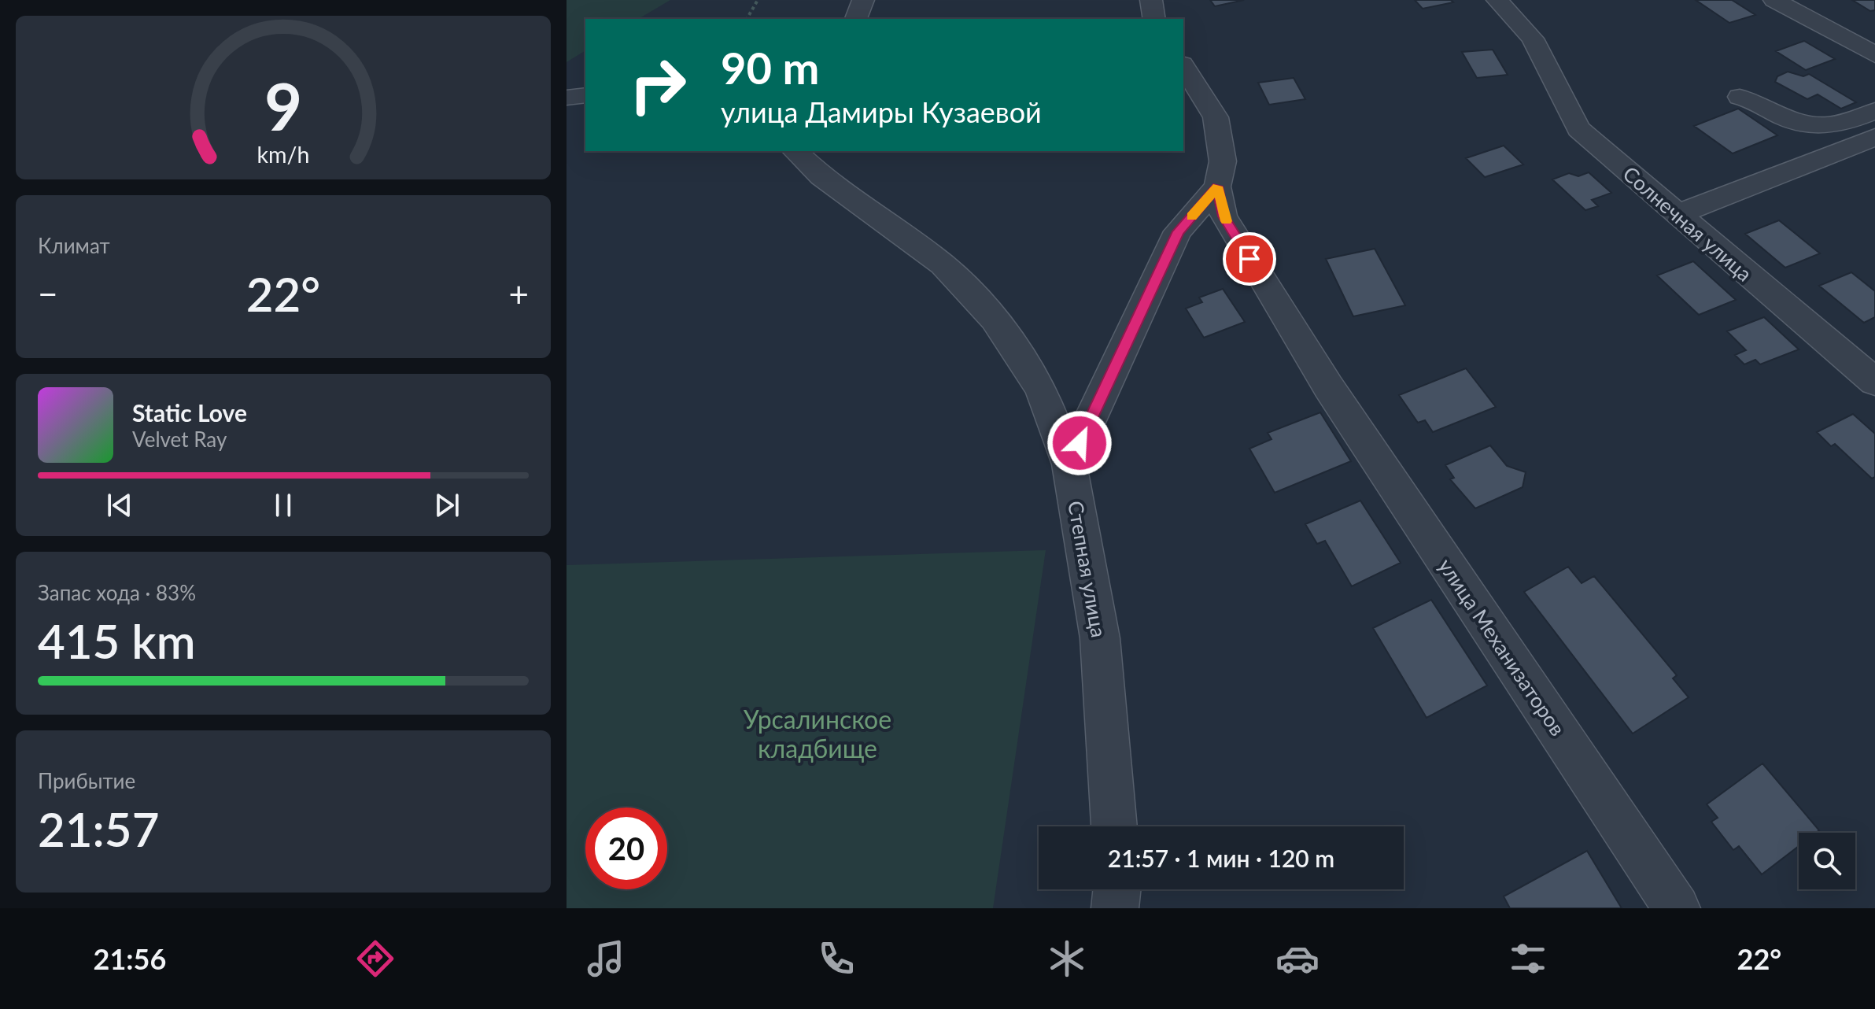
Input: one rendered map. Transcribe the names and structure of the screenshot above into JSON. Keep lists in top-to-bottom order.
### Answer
{
  "streets": {
    "street": ["Солнечная улица", "Степная улица", "улица Механизаторов"]
  },
  "parks": ["Урсалинское кладбище"],
  "page": {
    "turn": ["90 m", "улица Дамиры Кузаевой"],
    "tile": [
      "Климат",
      ["Запас хода · 83%", "415 km"],
      ["Прибытие", "21:57"]
    ],
    "heat": ["−", "22°", "+"],
    "song": ["Static Love", "Velvet Ray"],
    "limit": "20",
    "trip": "21:57 · 1 мин · 120 m",
    "tabs": ["21:56", "22°"],
    "gauge": ["9", "km/h"]
  }
}
